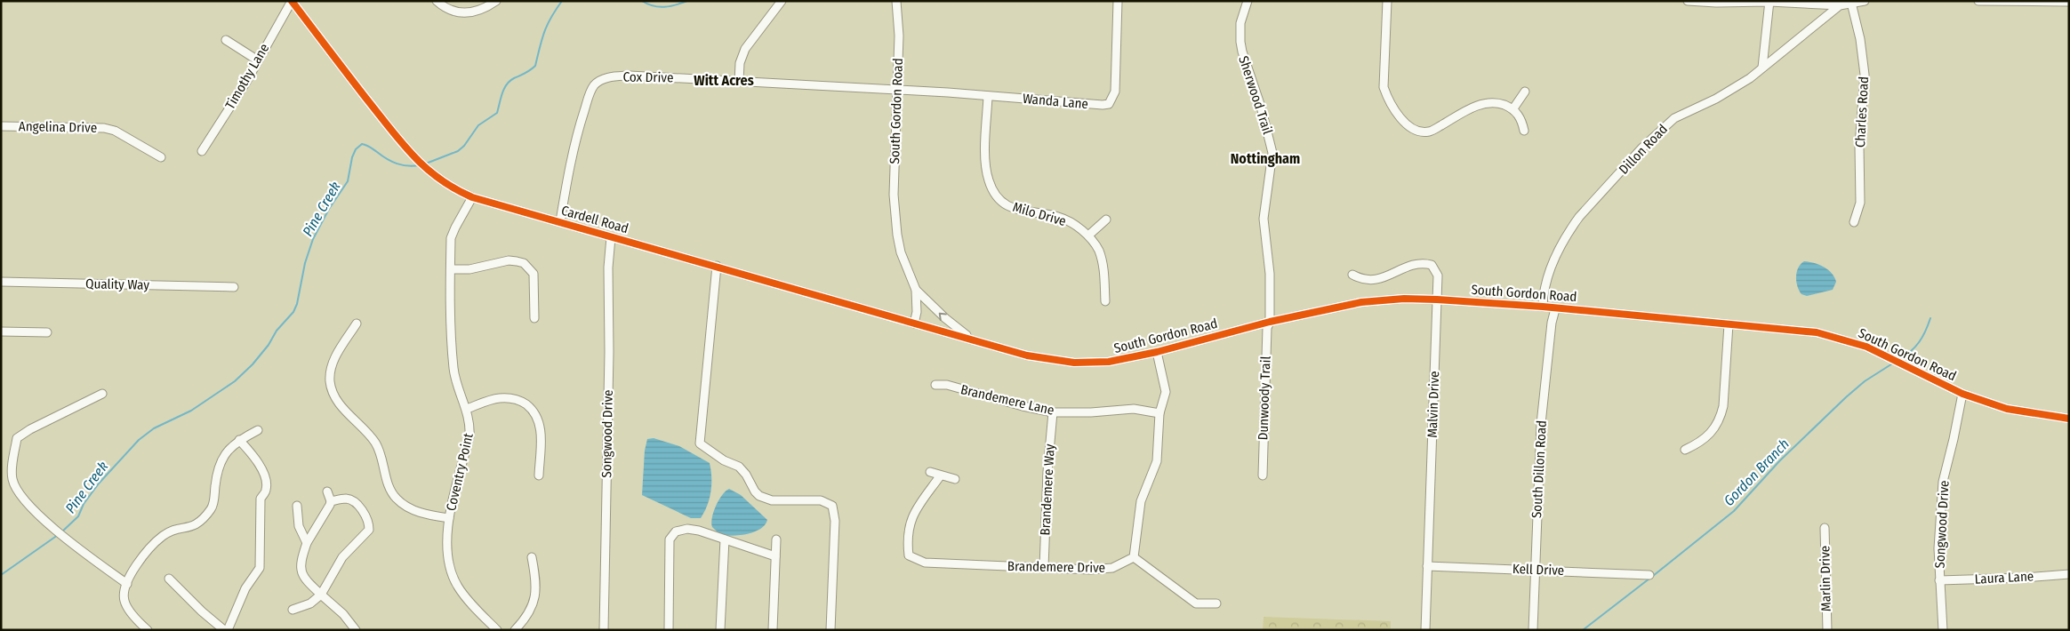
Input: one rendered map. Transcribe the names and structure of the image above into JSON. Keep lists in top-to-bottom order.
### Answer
{
  "streets": {
    "street": [
      "Timothy Lane",
      "Cox Drive",
      "Sherwood Trail",
      "Wanda Lane",
      "South Gordon Road",
      "Charles Road",
      "Angelina Drive",
      "Dillon Road",
      "Milo Drive",
      "Cardell Road",
      "Quality Way",
      "Dunwoody Trail",
      "Brandemere Lane",
      "Malvin Drive",
      "Songwood Drive",
      "South Dillon Road",
      "Coventry Point",
      "Brandemere Way",
      "Brandemere Drive",
      "Kell Drive",
      "Laura Lane",
      "Marlin Drive"
    ]
  },
  "crossings": [
    ["Timothy Lane", "Cardell Road"],
    ["Cox Drive", "Wanda Lane"],
    ["Cox Drive", "South Gordon Road"],
    ["Cox Drive", "Cardell Road"],
    ["Sherwood Trail", "South Gordon Road"],
    ["Sherwood Trail", "Dunwoody Trail"],
    ["Wanda Lane", "South Gordon Road"],
    ["Wanda Lane", "Milo Drive"],
    ["South Gordon Road", "Dillon Road"],
    ["South Gordon Road", "Cardell Road"],
    ["South Gordon Road", "Dunwoody Trail"],
    ["South Gordon Road", "Malvin Drive"],
    ["South Gordon Road", "Songwood Drive"],
    ["South Gordon Road", "South Dillon Road"],
    ["Charles Road", "Dillon Road"],
    ["Cardell Road", "Songwood Drive"],
    ["Cardell Road", "Coventry Point"],
    ["Brandemere Lane", "Brandemere Way"],
    ["Malvin Drive", "Kell Drive"],
    ["Songwood Drive", "Laura Lane"],
    ["South Dillon Road", "Kell Drive"],
    ["Brandemere Way", "Brandemere Drive"]
  ],
  "districts": ["Witt Acres", "Nottingham"],
  "water": ["Pine Creek", "Gordon Branch"]
}
